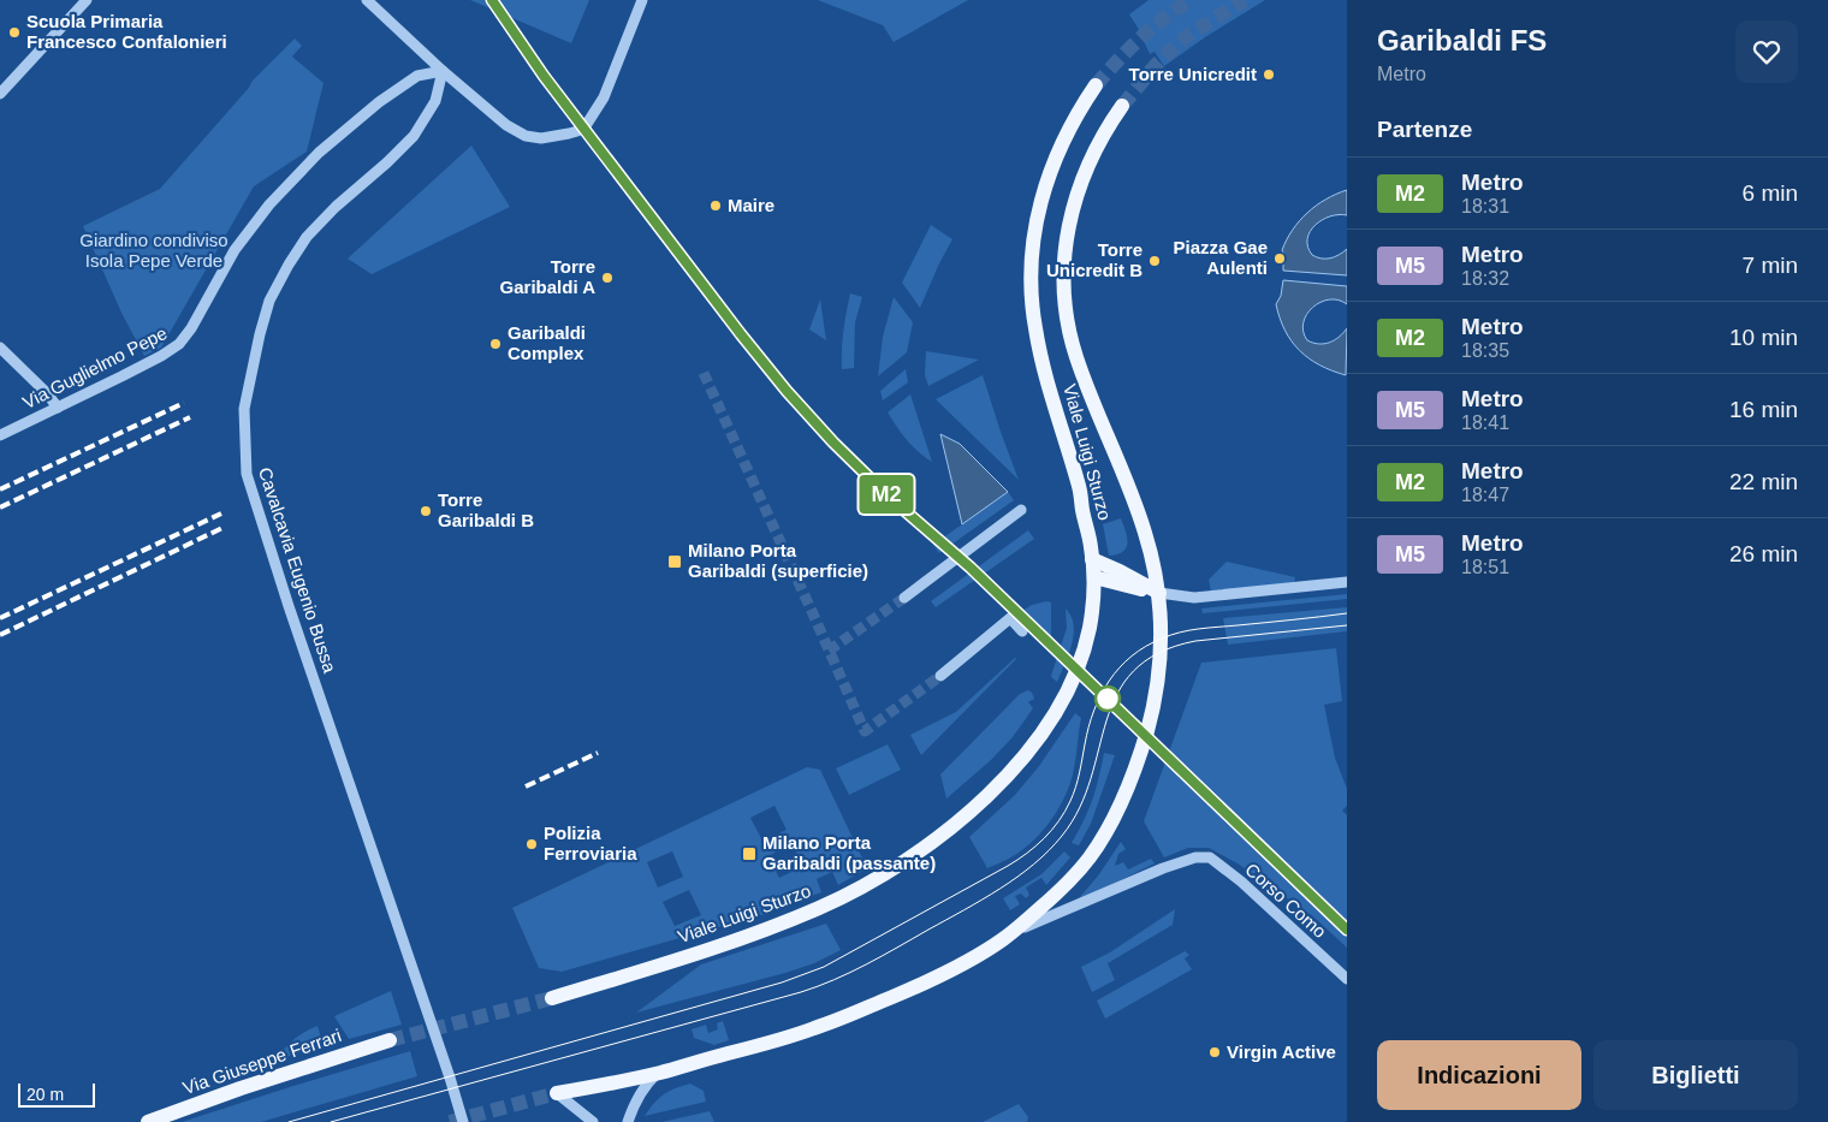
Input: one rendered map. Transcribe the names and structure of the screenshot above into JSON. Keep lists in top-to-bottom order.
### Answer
{
  "streets": {
    "main road": ["Viale Luigi Sturzo", "Via Giuseppe Ferrari"],
    "street": ["Via Guglielmo Pepe", "Cavalcavia Eugenio Bussa", "Corso Como"]
  },
  "crossings": [
    ["Via Guglielmo Pepe", "Cavalcavia Eugenio Bussa"],
    ["Viale Luigi Sturzo", "Corso Como"]
  ],
  "parks": ["Giardino condiviso Isola Pepe Verde"],
  "places": {
    "other": [
      "Scuola Primaria Francesco Confalonieri",
      "Torre Unicredit",
      "Maire",
      "Piazza Gae Aulenti",
      "Torre Unicredit B",
      "Torre Garibaldi A",
      "Garibaldi Complex",
      "Torre Garibaldi B",
      "Polizia Ferroviaria",
      "Virgin Active"
    ],
    "transit": ["Milano Porta Garibaldi (superficie)", "Milano Porta Garibaldi (passante)"]
  },
  "lines": ["metro line M2"],
  "scale_bar": "20 m",
  "page": {
    "on_map": "M2",
    "heading": [
      ["Garibaldi FS", "Metro"],
      "Partenze"
    ],
    "list": [
      {
        "mark": "M2",
        "name": "Metro",
        "note": "18:31",
        "value": "6 min"
      },
      {
        "mark": "M5",
        "name": "Metro",
        "note": "18:32",
        "value": "7 min"
      },
      {
        "mark": "M2",
        "name": "Metro",
        "note": "18:35",
        "value": "10 min"
      },
      {
        "mark": "M5",
        "name": "Metro",
        "note": "18:41",
        "value": "16 min"
      },
      {
        "mark": "M2",
        "name": "Metro",
        "note": "18:47",
        "value": "22 min"
      },
      {
        "mark": "M5",
        "name": "Metro",
        "note": "18:51",
        "value": "26 min"
      }
    ],
    "buttons": ["Indicazioni", "Biglietti"],
    "scale": "20 m"
  }
}
